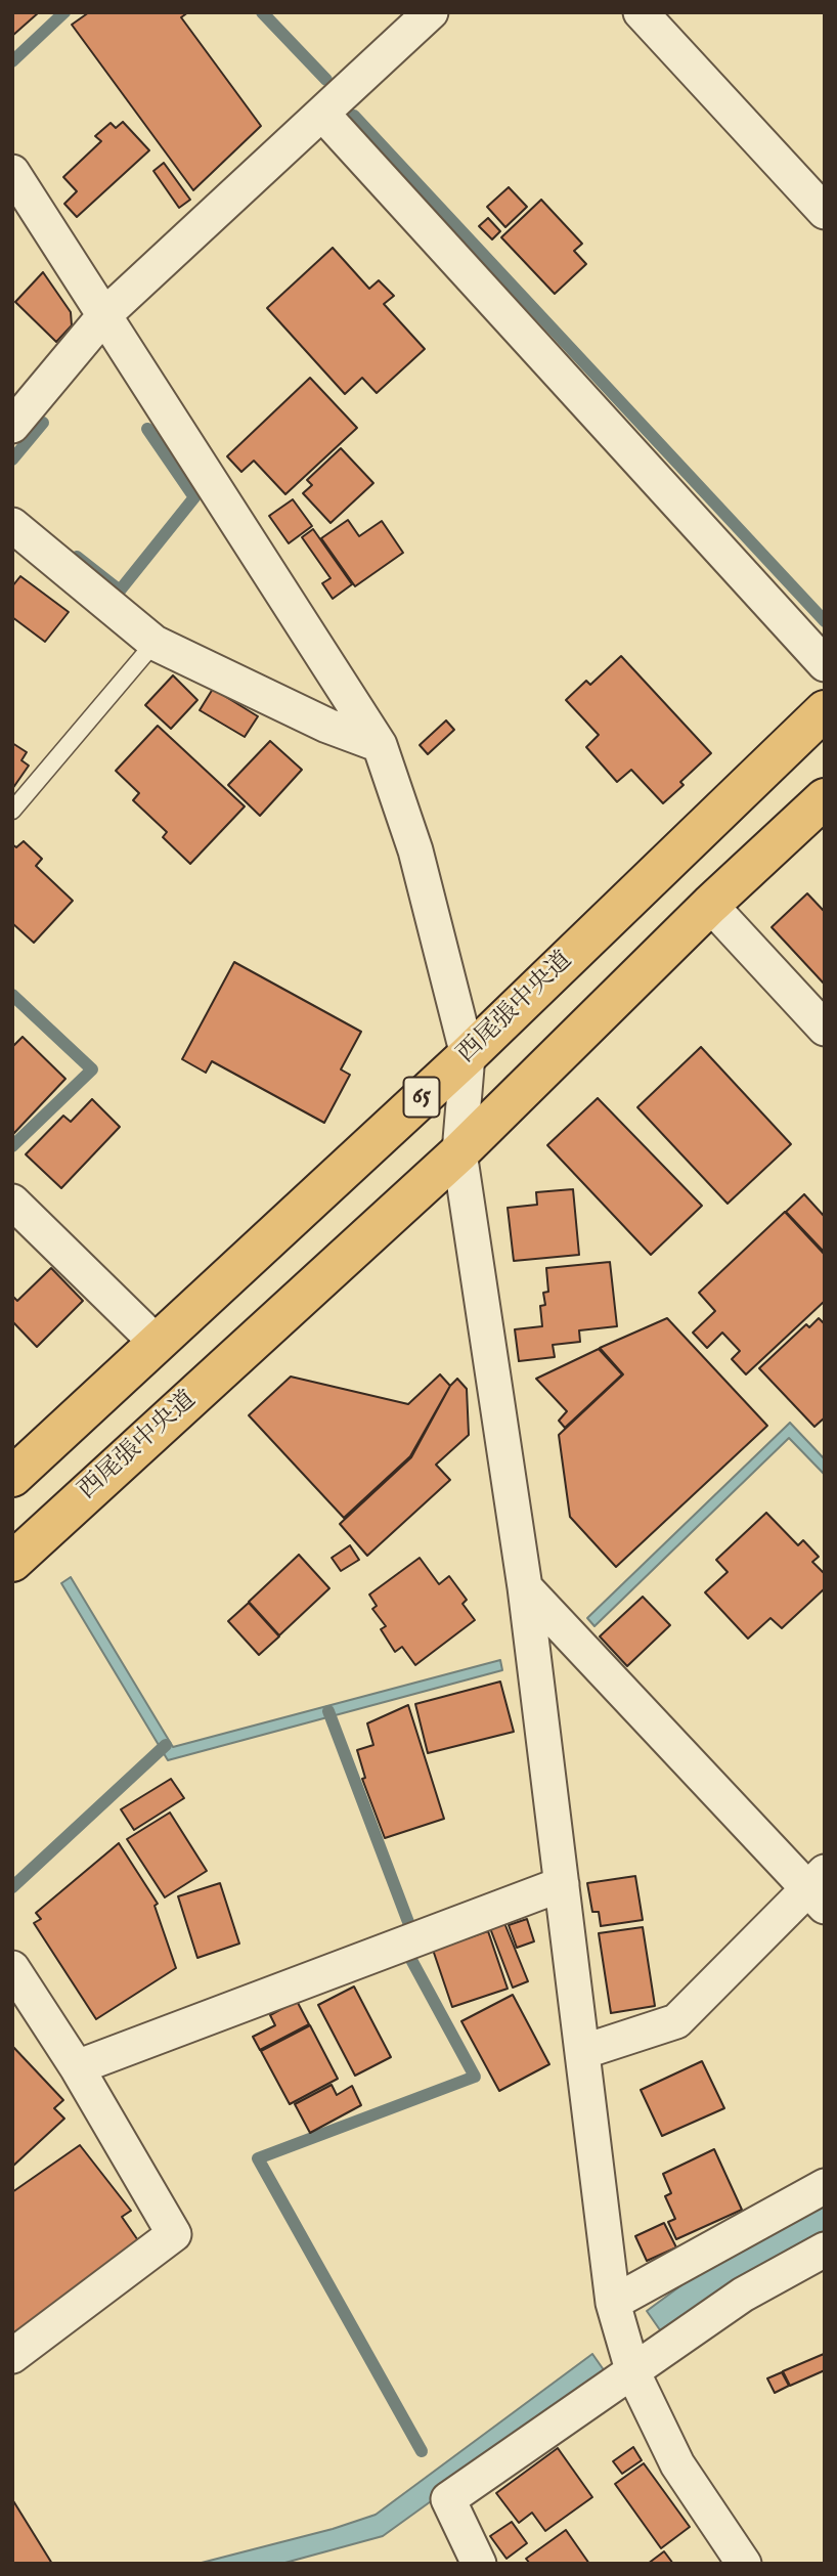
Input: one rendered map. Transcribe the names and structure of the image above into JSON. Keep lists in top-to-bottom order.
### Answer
{
  "streets": {
    "main road": ["西尾張中央道", "65"]
  }
}
